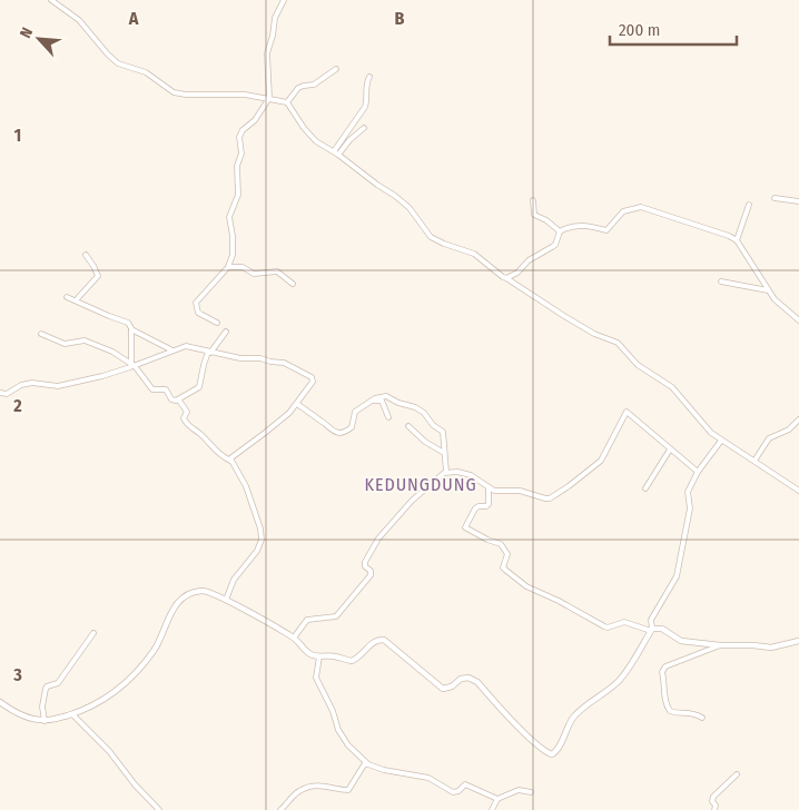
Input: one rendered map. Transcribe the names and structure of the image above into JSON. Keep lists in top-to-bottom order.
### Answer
{
  "districts": ["KEDUNGDUNG"],
  "scale_bar": "200 m",
  "north": "top left",
  "grid": {
    "columns": ["A", "B"],
    "rows": ["1", "2", "3"]
  }
}
